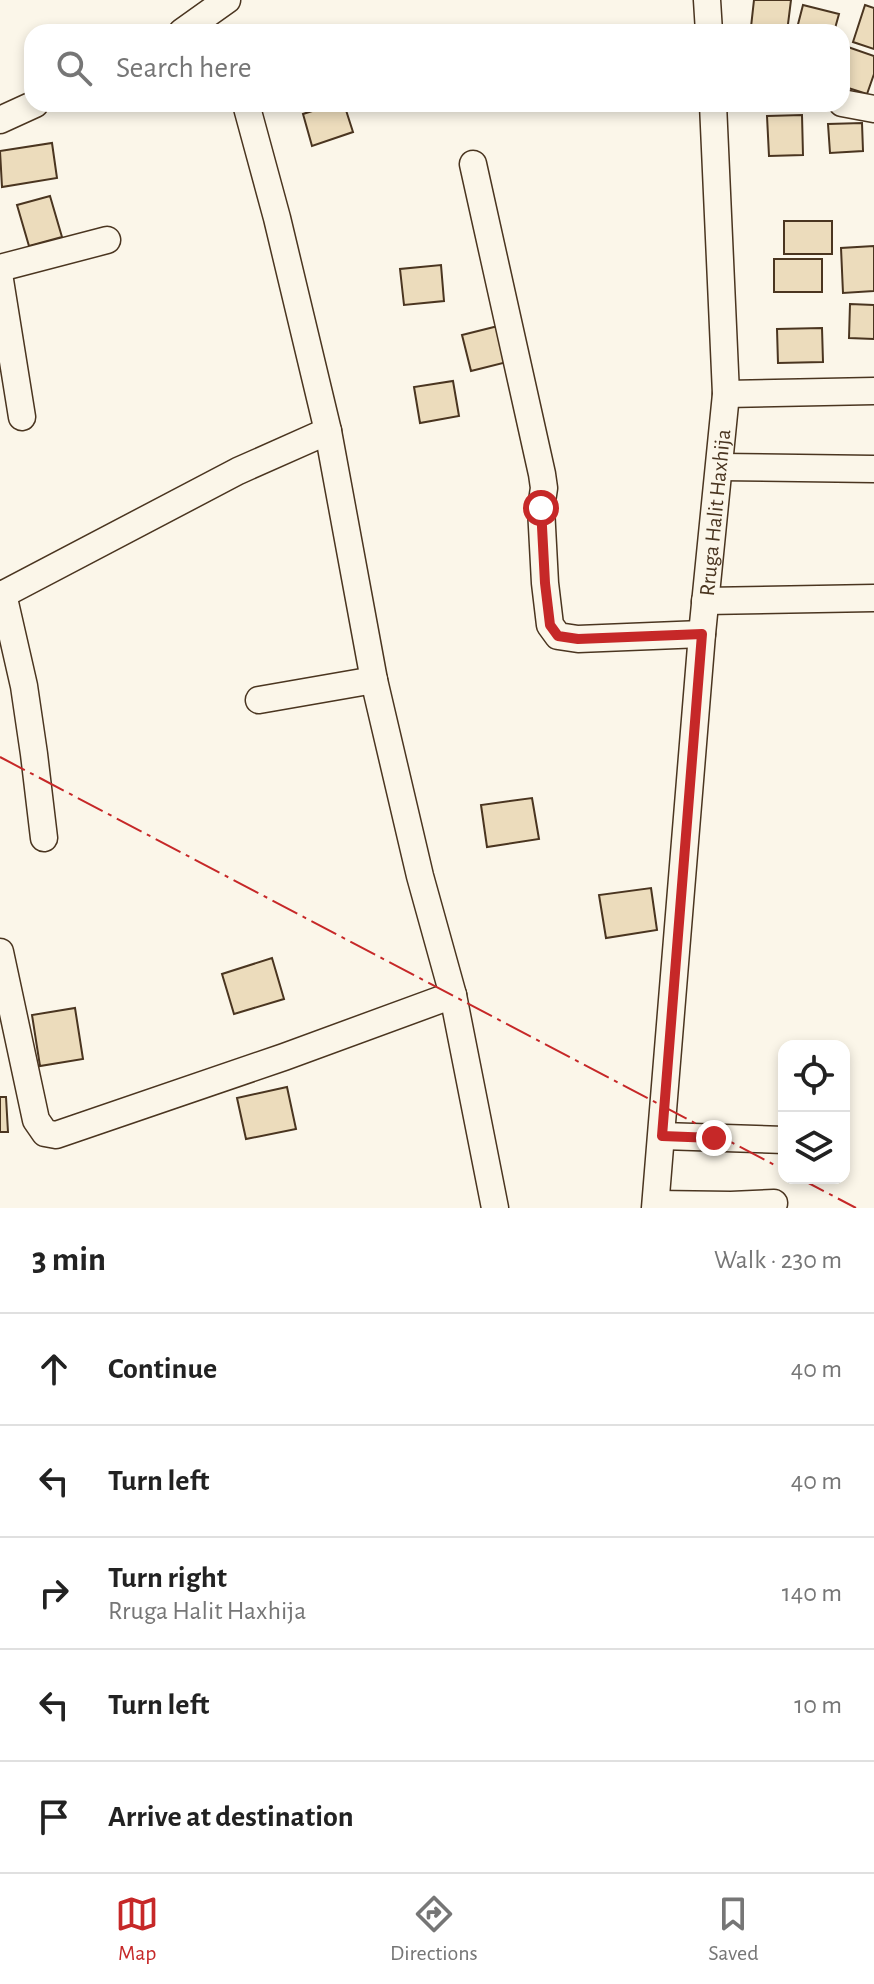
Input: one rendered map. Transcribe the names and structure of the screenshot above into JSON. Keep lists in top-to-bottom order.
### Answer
{
  "streets": {
    "street": ["Rruga Halit Haxhija"]
  },
  "page": {
    "search": "Search here",
    "heading": ["3 min", "Walk · 230 m"],
    "list": [
      ["Continue", "40 m"],
      ["Turn left", "40 m"],
      ["Turn right", "Rruga Halit Haxhija", "140 m"],
      ["Turn left", "10 m"],
      "Arrive at destination"
    ],
    "nav": ["Map", "Directions", "Saved"]
  }
}
